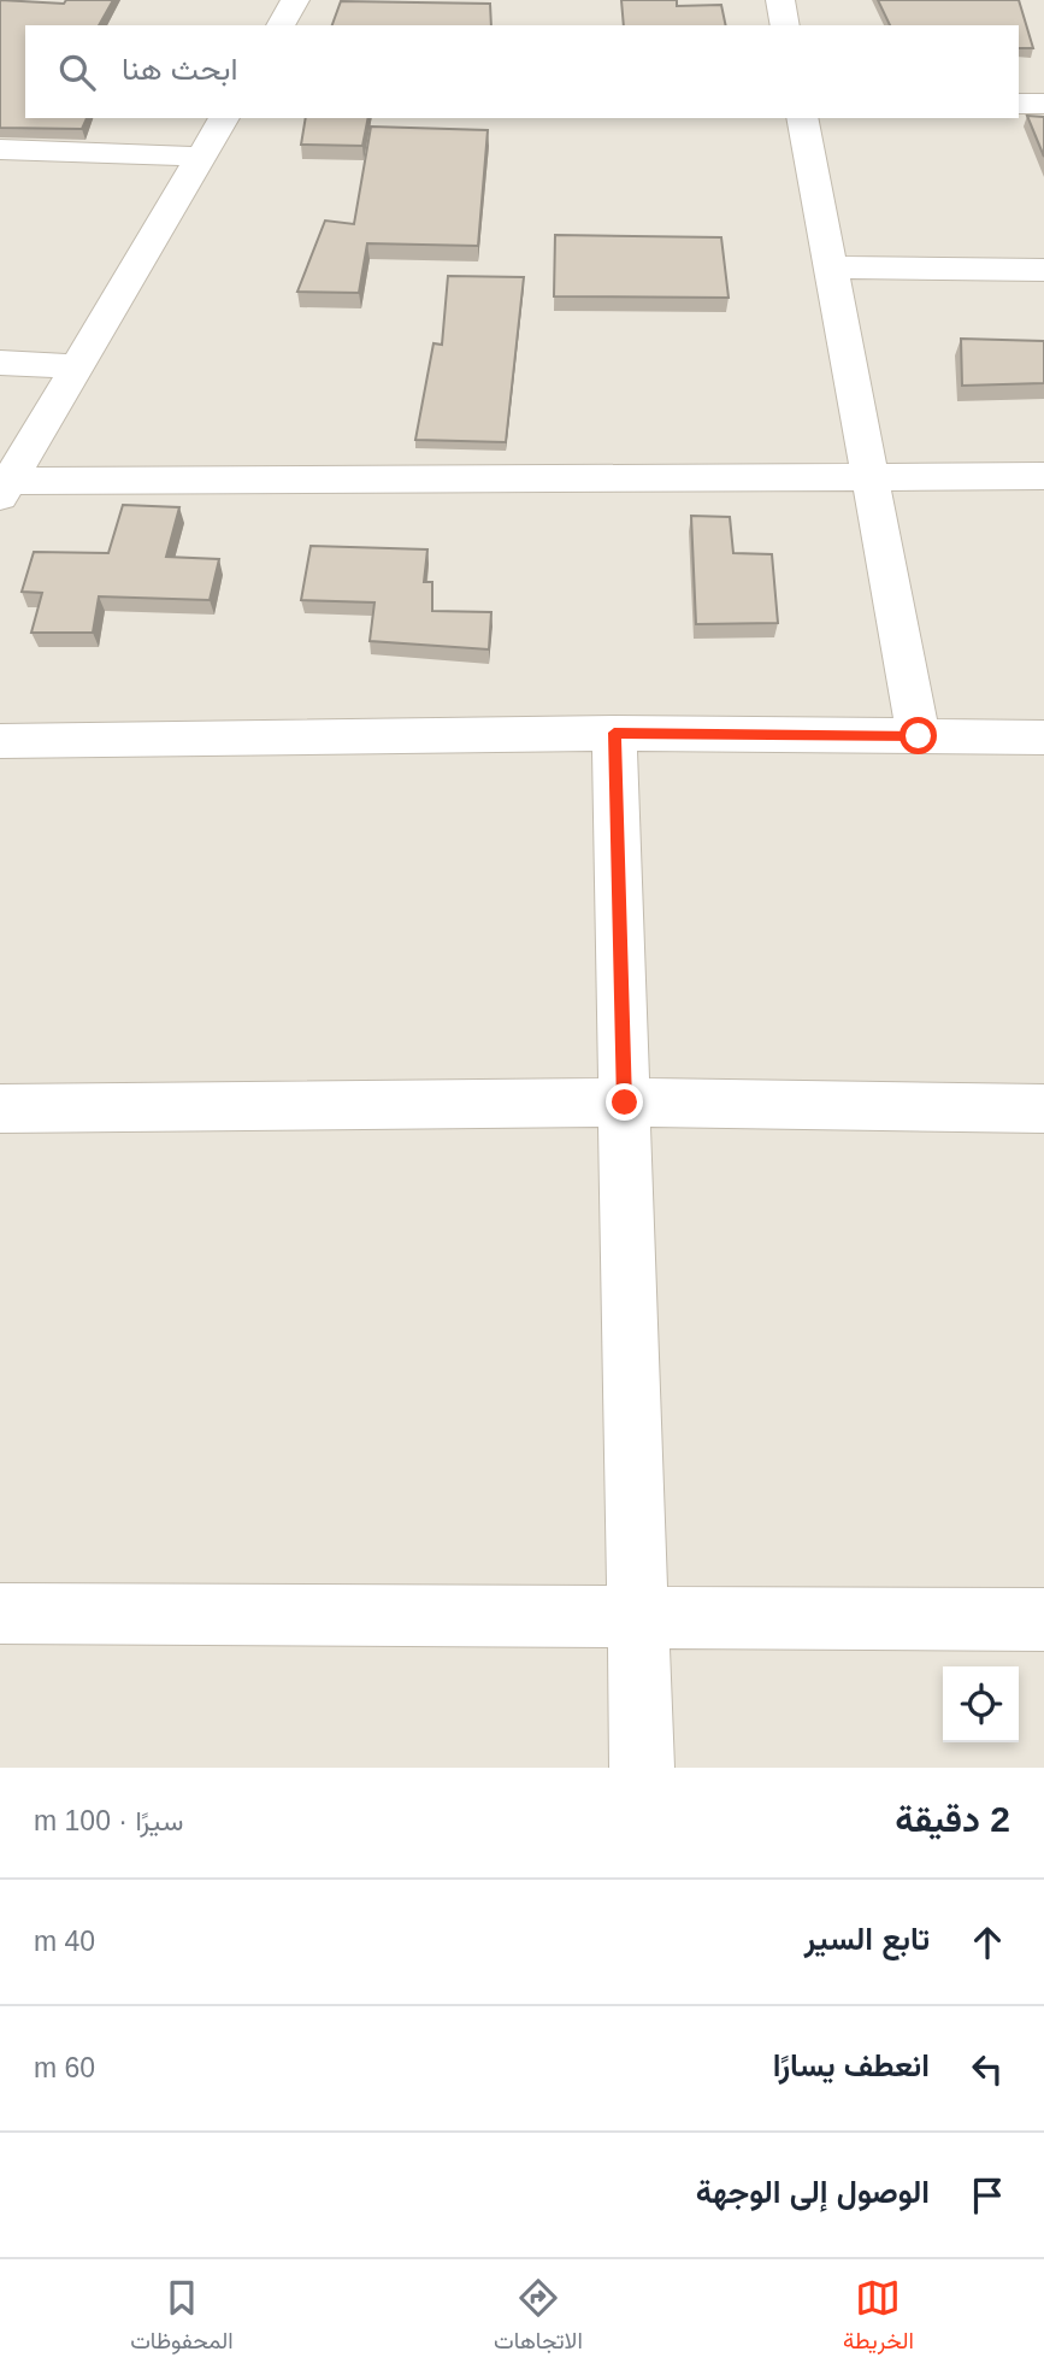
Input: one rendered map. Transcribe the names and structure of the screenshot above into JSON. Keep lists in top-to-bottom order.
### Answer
{
  "page": {
    "search": "ابحث هنا",
    "heading": ["2 دقيقة", "سيرًا · 100 m"],
    "list": [
      ["تابع السير", "40 m"],
      ["انعطف يسارًا", "60 m"],
      "الوصول إلى الوجهة"
    ],
    "nav": ["الخريطة", "الاتجاهات", "المحفوظات"]
  }
}
